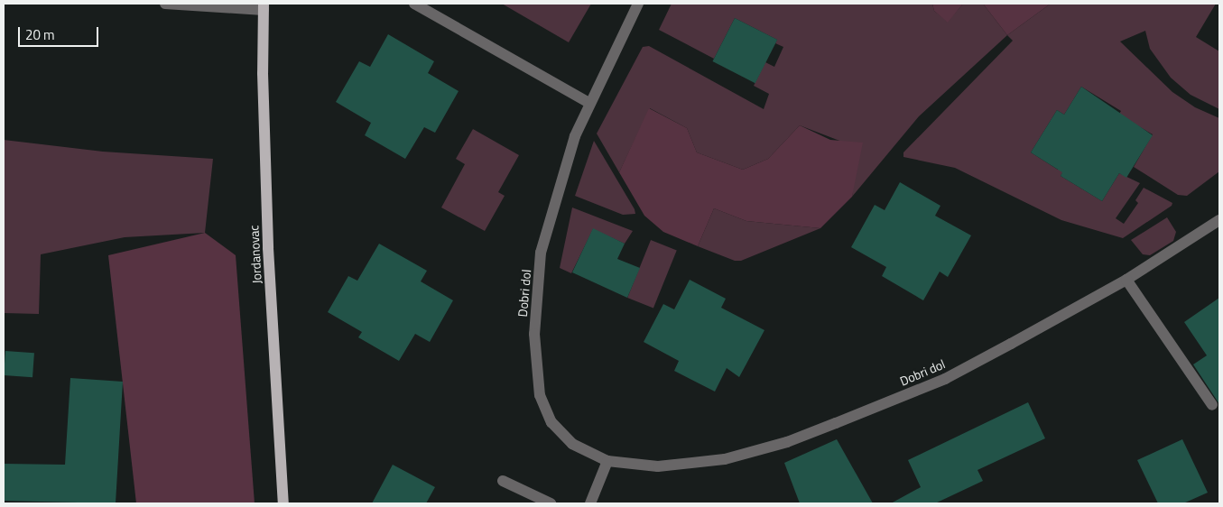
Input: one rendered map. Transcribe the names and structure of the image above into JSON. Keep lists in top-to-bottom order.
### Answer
{
  "streets": {
    "main road": ["Jordanovac"],
    "street": ["Dobri dol"]
  },
  "scale_bar": "20 m"
}
